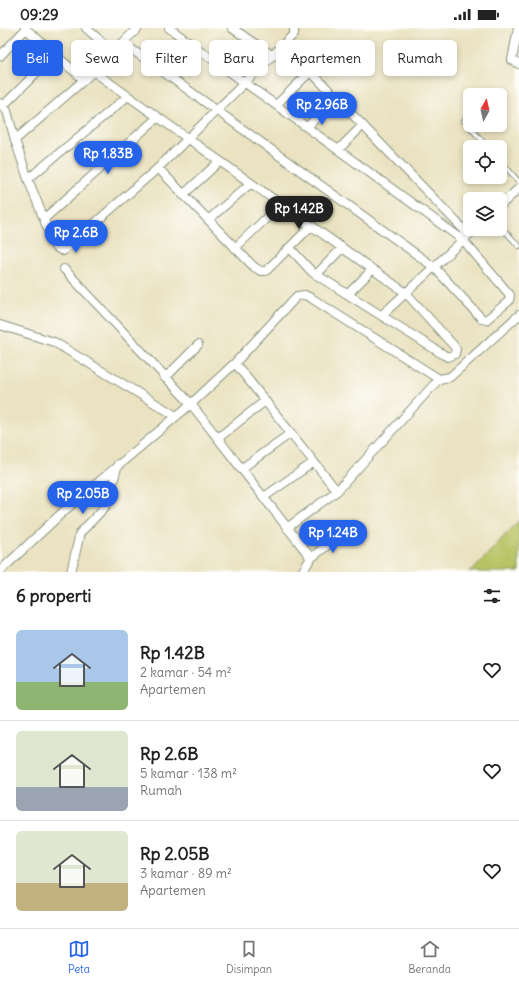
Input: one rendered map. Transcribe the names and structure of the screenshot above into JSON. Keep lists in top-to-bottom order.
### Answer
{
  "north": "top",
  "page": {
    "status": "09:29",
    "chip": [
      "Beli",
      "Sewa",
      "Filter",
      "Baru",
      "Apartemen",
      "Rumah"
    ],
    "price": [
      "Rp 2.96B",
      "Rp 1.83B",
      "Rp 1.42B",
      "Rp 2.6B",
      "Rp 2.05B",
      "Rp 1.24B"
    ],
    "heading": "6 properti",
    "list": [
      {
        "name": "Rp 1.42B",
        "note": "2 kamar · 54 m² · Apartemen"
      },
      {
        "name": "Rp 2.6B",
        "note": "5 kamar · 138 m² · Rumah"
      },
      {
        "name": "Rp 2.05B",
        "note": "3 kamar · 89 m² · Apartemen"
      }
    ],
    "tabs": ["Peta", "Disimpan", "Beranda"]
  }
}
